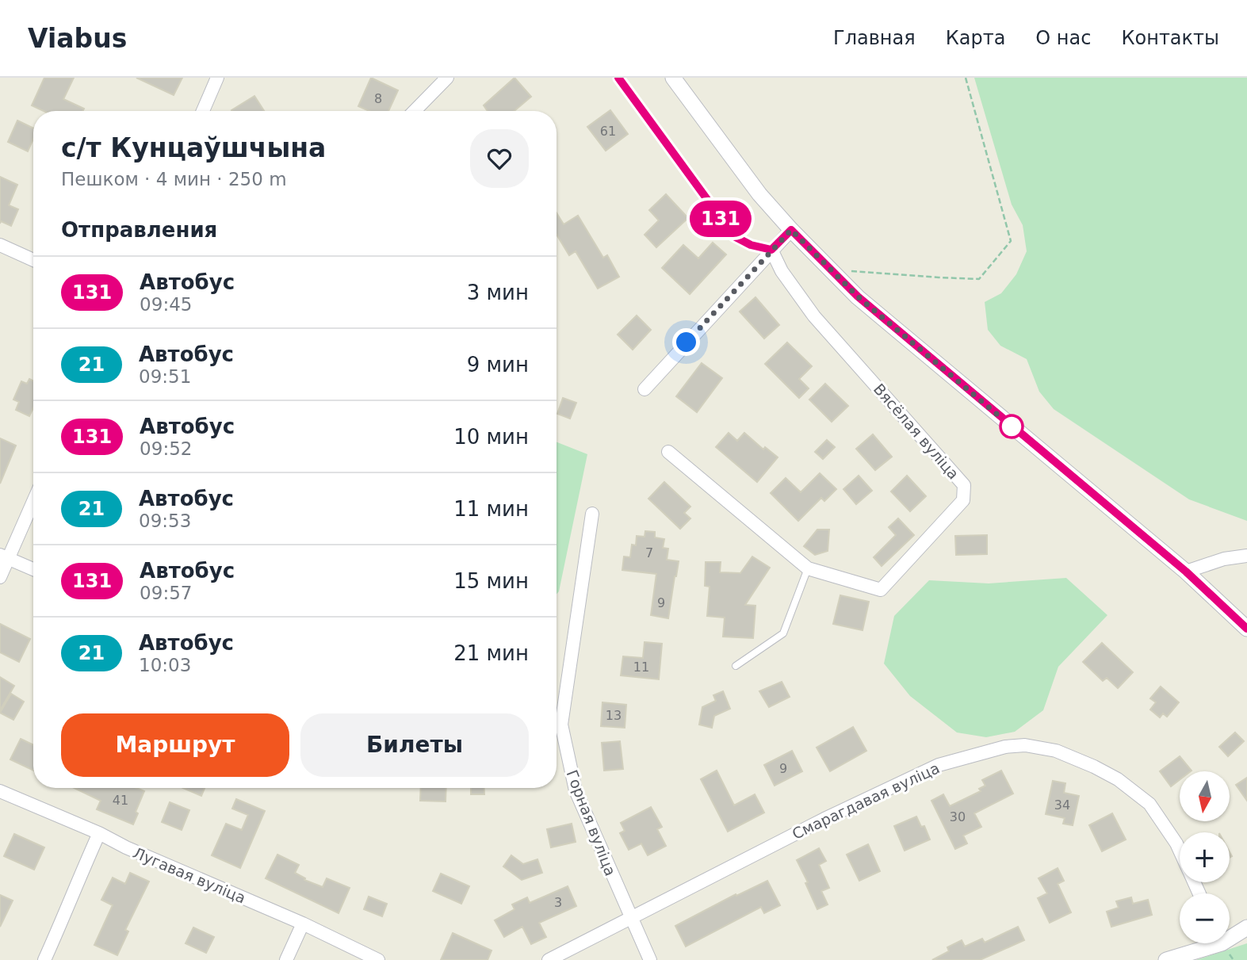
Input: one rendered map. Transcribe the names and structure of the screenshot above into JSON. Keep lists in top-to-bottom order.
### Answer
{
  "streets": {
    "street": [
      "Вясёлая вуліца",
      "Смарагдавая вуліца",
      "Горная вуліца",
      "Лугавая вуліца"
    ]
  },
  "crossings": [
    ["Смарагдавая вуліца", "Горная вуліца"]
  ],
  "lines": ["bus line 131"],
  "house_numbers": [
    "8",
    "61",
    "7",
    "9",
    "11",
    "13",
    "9",
    "41",
    "34",
    "30",
    "3"
  ],
  "north": "bottom",
  "page": {
    "header": "Viabus",
    "nav": [
      "Главная",
      "Карта",
      "О нас",
      "Контакты"
    ],
    "on_map": "131",
    "heading": [
      ["с/т Кунцаўшчына", "Пешком · 4 мин · 250 m"],
      "Отправления"
    ],
    "list": [
      {
        "mark": "131",
        "name": "Автобус",
        "note": "09:45",
        "value": "3 мин"
      },
      {
        "mark": "21",
        "name": "Автобус",
        "note": "09:51",
        "value": "9 мин"
      },
      {
        "mark": "131",
        "name": "Автобус",
        "note": "09:52",
        "value": "10 мин"
      },
      {
        "mark": "21",
        "name": "Автобус",
        "note": "09:53",
        "value": "11 мин"
      },
      {
        "mark": "131",
        "name": "Автобус",
        "note": "09:57",
        "value": "15 мин"
      },
      {
        "mark": "21",
        "name": "Автобус",
        "note": "10:03",
        "value": "21 мин"
      }
    ],
    "buttons": ["Маршрут", "Билеты"],
    "map_buttons": ["+", "−"]
  }
}
